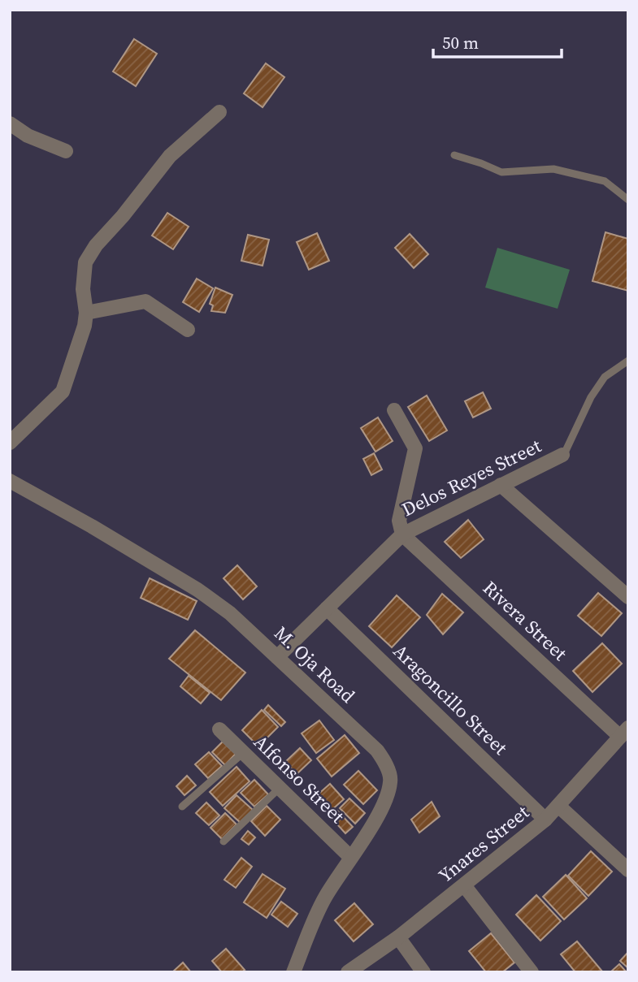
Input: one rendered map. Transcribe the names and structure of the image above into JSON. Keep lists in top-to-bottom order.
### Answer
{
  "streets": {
    "street": [
      "Delos Reyes Street",
      "Rivera Street",
      "M. Oja Road",
      "Aragoncillo Street",
      "Alfonso Street",
      "Ynares Street"
    ]
  },
  "crossings": [
    ["Delos Reyes Street", "Rivera Street"],
    ["Delos Reyes Street", "M. Oja Road"],
    ["Delos Reyes Street", "Aragoncillo Street"],
    ["Rivera Street", "Ynares Street"],
    ["M. Oja Road", "Alfonso Street"],
    ["Aragoncillo Street", "Ynares Street"]
  ],
  "scale_bar": "50 m"
}
